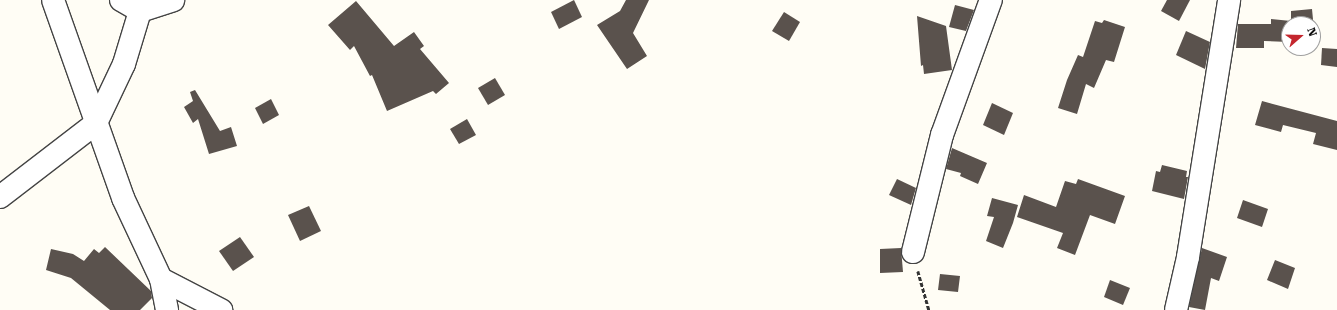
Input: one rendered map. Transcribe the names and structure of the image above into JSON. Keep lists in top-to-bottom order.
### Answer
{
  "north": "right"
}
